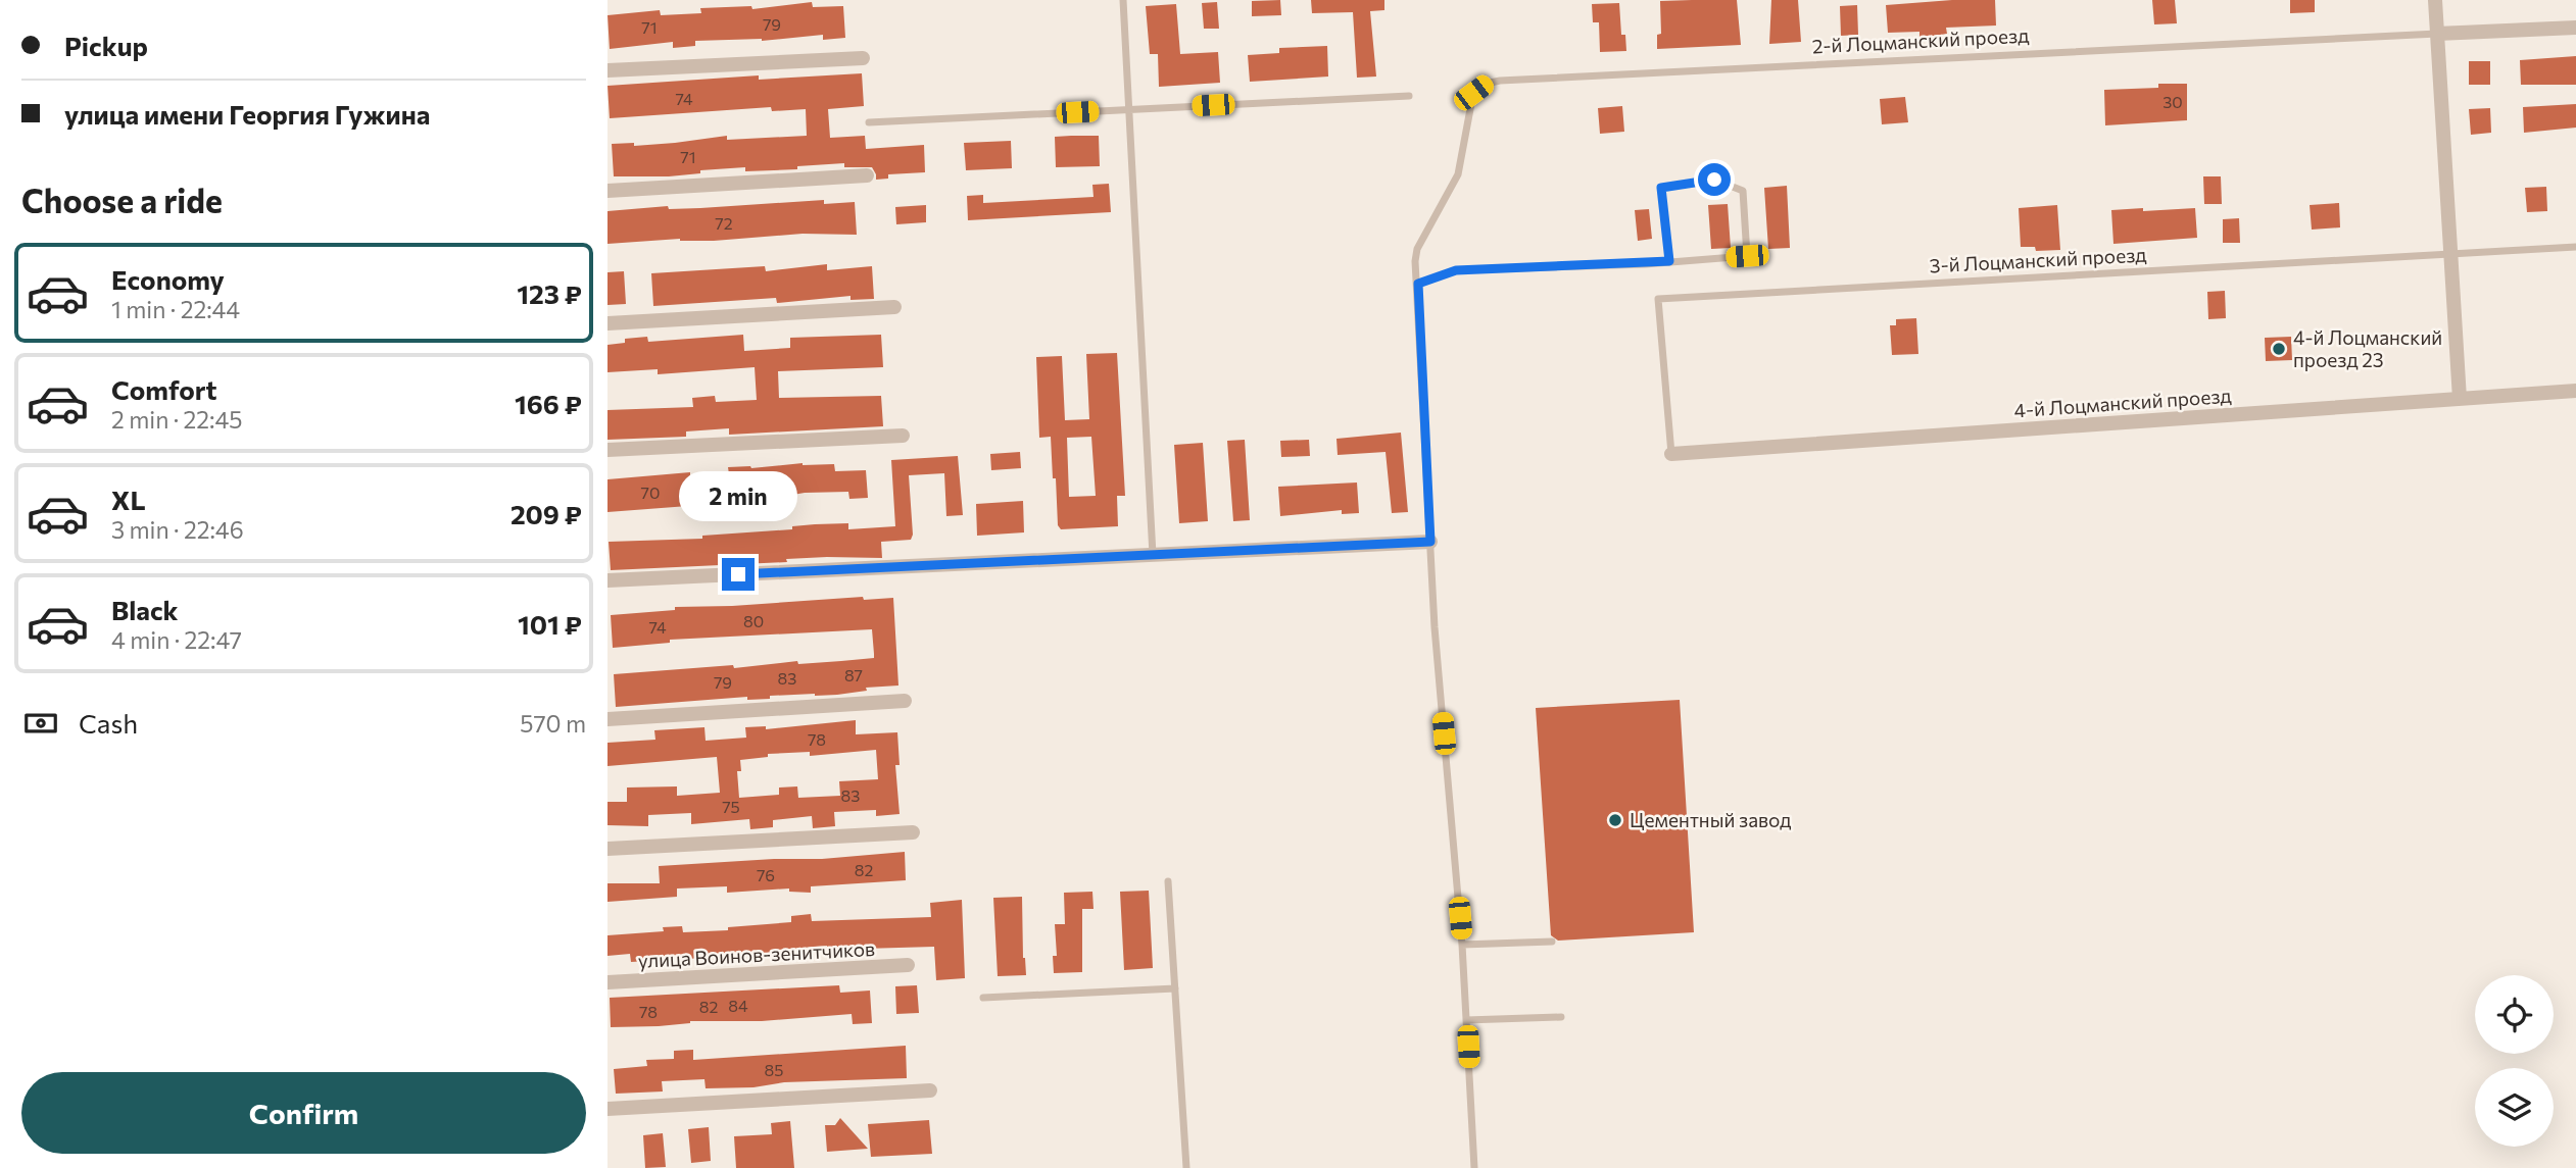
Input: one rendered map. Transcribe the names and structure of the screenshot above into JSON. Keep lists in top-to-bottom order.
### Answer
{
  "streets": {
    "street": ["2-й Лоцманский проезд", "4-й Лоцманский проезд", "улица Воинов-зенитчиков"],
    "lane": ["3-й Лоцманский проезд"]
  },
  "crossings": [
    ["3-й Лоцманский проезд", "4-й Лоцманский проезд"]
  ],
  "places": ["4-й Лоцманский проезд 23", "Цементный завод"],
  "house_numbers": [
    "79",
    "71",
    "74",
    "30",
    "71",
    "72",
    "70",
    "80",
    "74",
    "87",
    "83",
    "79",
    "78",
    "83",
    "75",
    "82",
    "76",
    "84",
    "82",
    "78",
    "85"
  ],
  "page": {
    "banner": ["Pickup", "улица имени Георгия Гужина"],
    "heading": "Choose a ride",
    "list": [
      {
        "name": "Economy",
        "note": "1 min · 22:44",
        "value": "123 ₽"
      },
      {
        "name": "Comfort",
        "note": "2 min · 22:45",
        "value": "166 ₽"
      },
      {
        "name": "XL",
        "note": "3 min · 22:46",
        "value": "209 ₽"
      },
      {
        "name": "Black",
        "note": "4 min · 22:47",
        "value": "101 ₽"
      }
    ],
    "bubble": "2 min",
    "pay": ["Cash", "570 m"],
    "buttons": "Confirm"
  }
}
